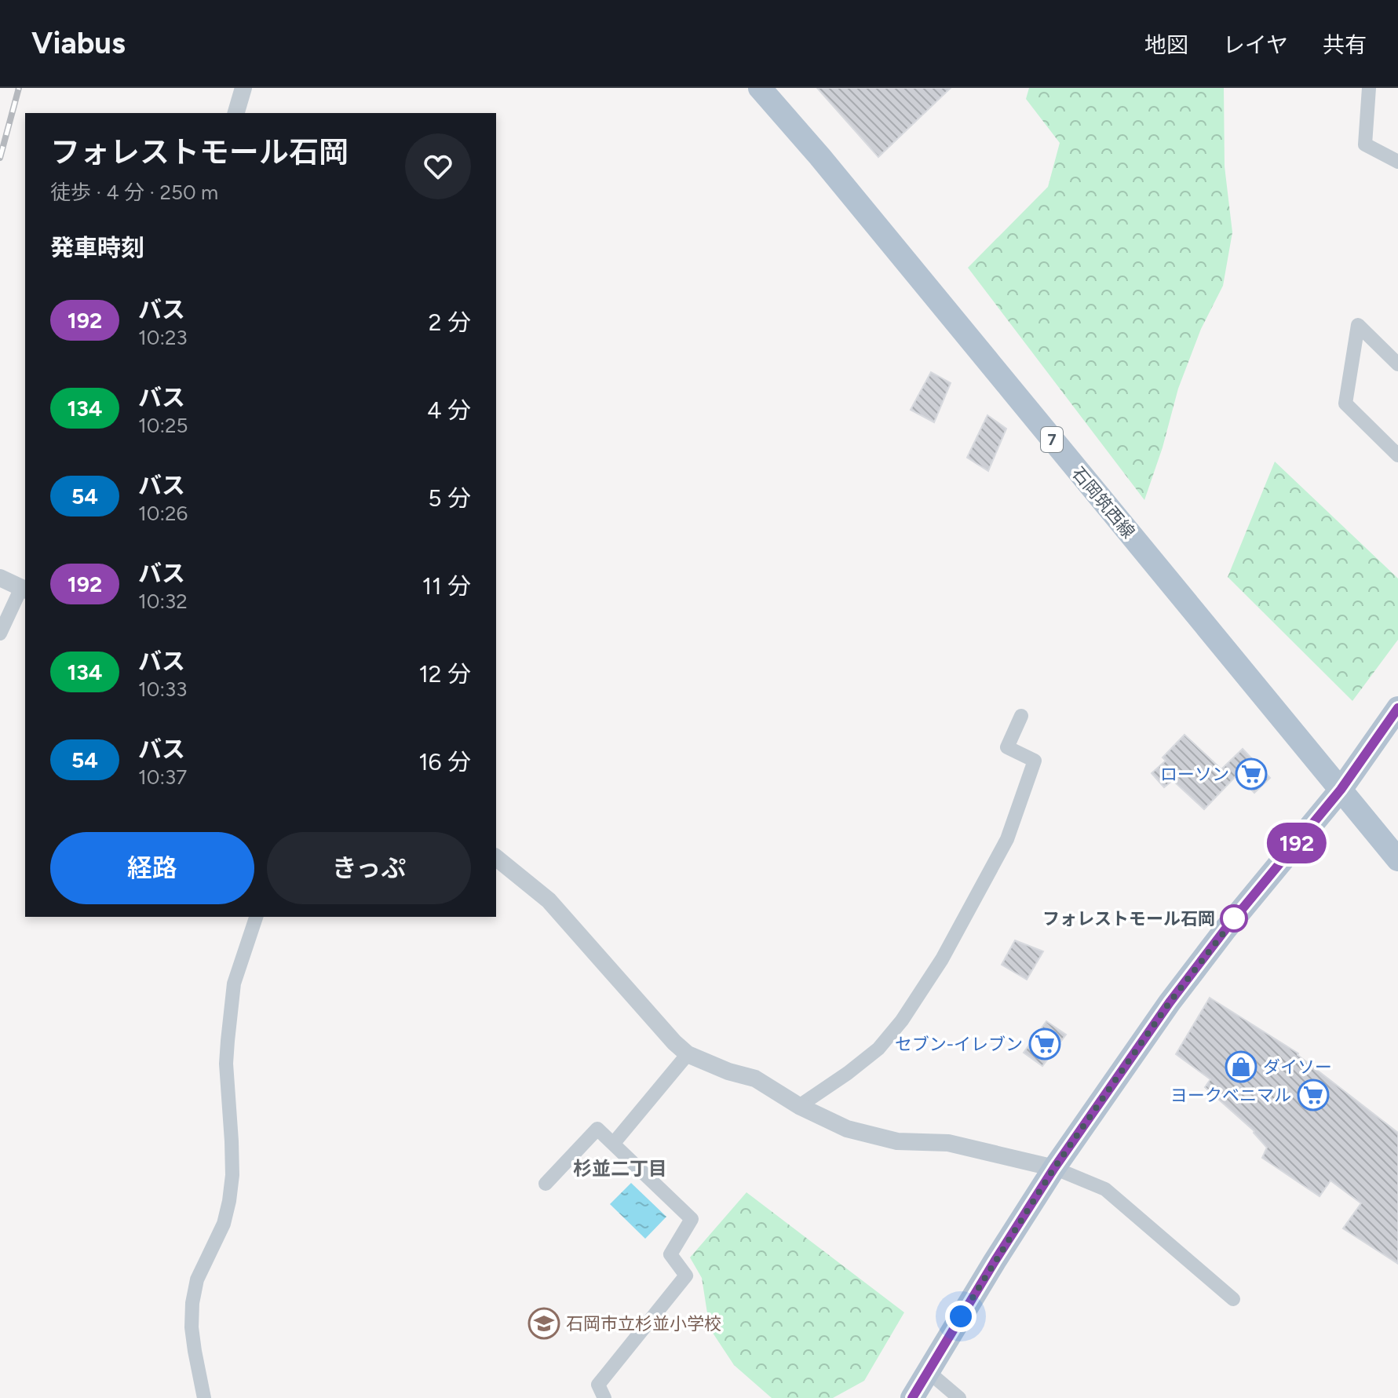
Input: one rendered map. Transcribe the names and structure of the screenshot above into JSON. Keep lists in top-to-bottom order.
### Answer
{
  "streets": {
    "main road": ["7", "石岡筑西線"]
  },
  "districts": ["杉並二丁目"],
  "places": {
    "supermarket": ["ローソン", "セブン-イレブン", "ヨークベニマル"],
    "other": ["フォレストモール石岡"],
    "shop": ["ダイソー"],
    "school or university": ["石岡市立杉並小学校"]
  },
  "lines": ["bus line 192"],
  "page": {
    "header": "Viabus",
    "nav": ["地図", "レイヤ", "共有"],
    "on_map": "192",
    "heading": [
      ["フォレストモール石岡", "徒歩 · 4 分 · 250 m"],
      "発車時刻"
    ],
    "list": [
      {
        "mark": "192",
        "name": "バス",
        "note": "10:23",
        "value": "2 分"
      },
      {
        "mark": "134",
        "name": "バス",
        "note": "10:25",
        "value": "4 分"
      },
      {
        "mark": "54",
        "name": "バス",
        "note": "10:26",
        "value": "5 分"
      },
      {
        "mark": "192",
        "name": "バス",
        "note": "10:32",
        "value": "11 分"
      },
      {
        "mark": "134",
        "name": "バス",
        "note": "10:33",
        "value": "12 分"
      },
      {
        "mark": "54",
        "name": "バス",
        "note": "10:37",
        "value": "16 分"
      }
    ],
    "buttons": ["経路", "きっぷ"]
  }
}
